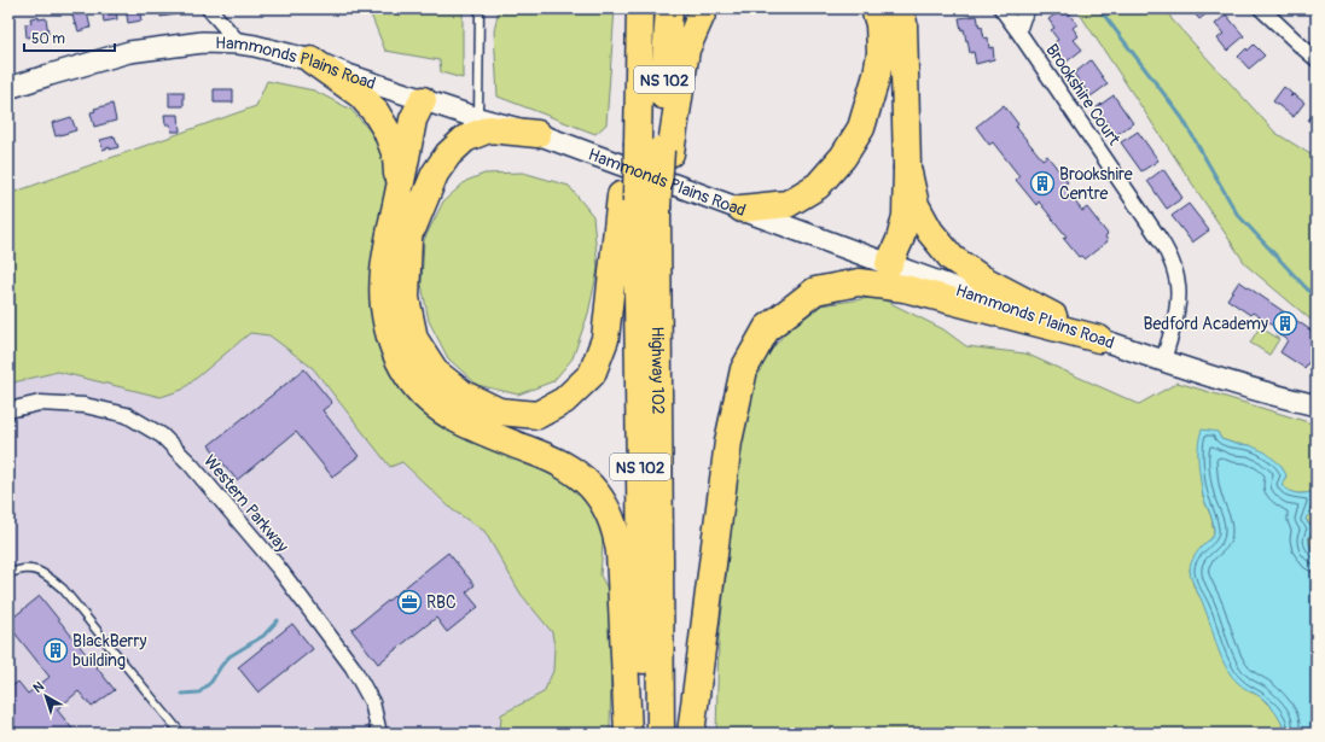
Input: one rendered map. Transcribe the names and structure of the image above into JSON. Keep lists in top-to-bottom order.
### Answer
{
  "streets": {
    "highway": ["NS 102", "Highway 102"],
    "main road": ["Hammonds Plains Road"],
    "street": ["Brookshire Court", "Western Parkway"]
  },
  "crossings": [
    ["Hammonds Plains Road", "Brookshire Court"]
  ],
  "places": {
    "building": ["Brookshire Centre", "Bedford Academy", "BlackBerry building"],
    "office": ["RBC"]
  },
  "scale_bar": "50 m",
  "north": "top left"
}
